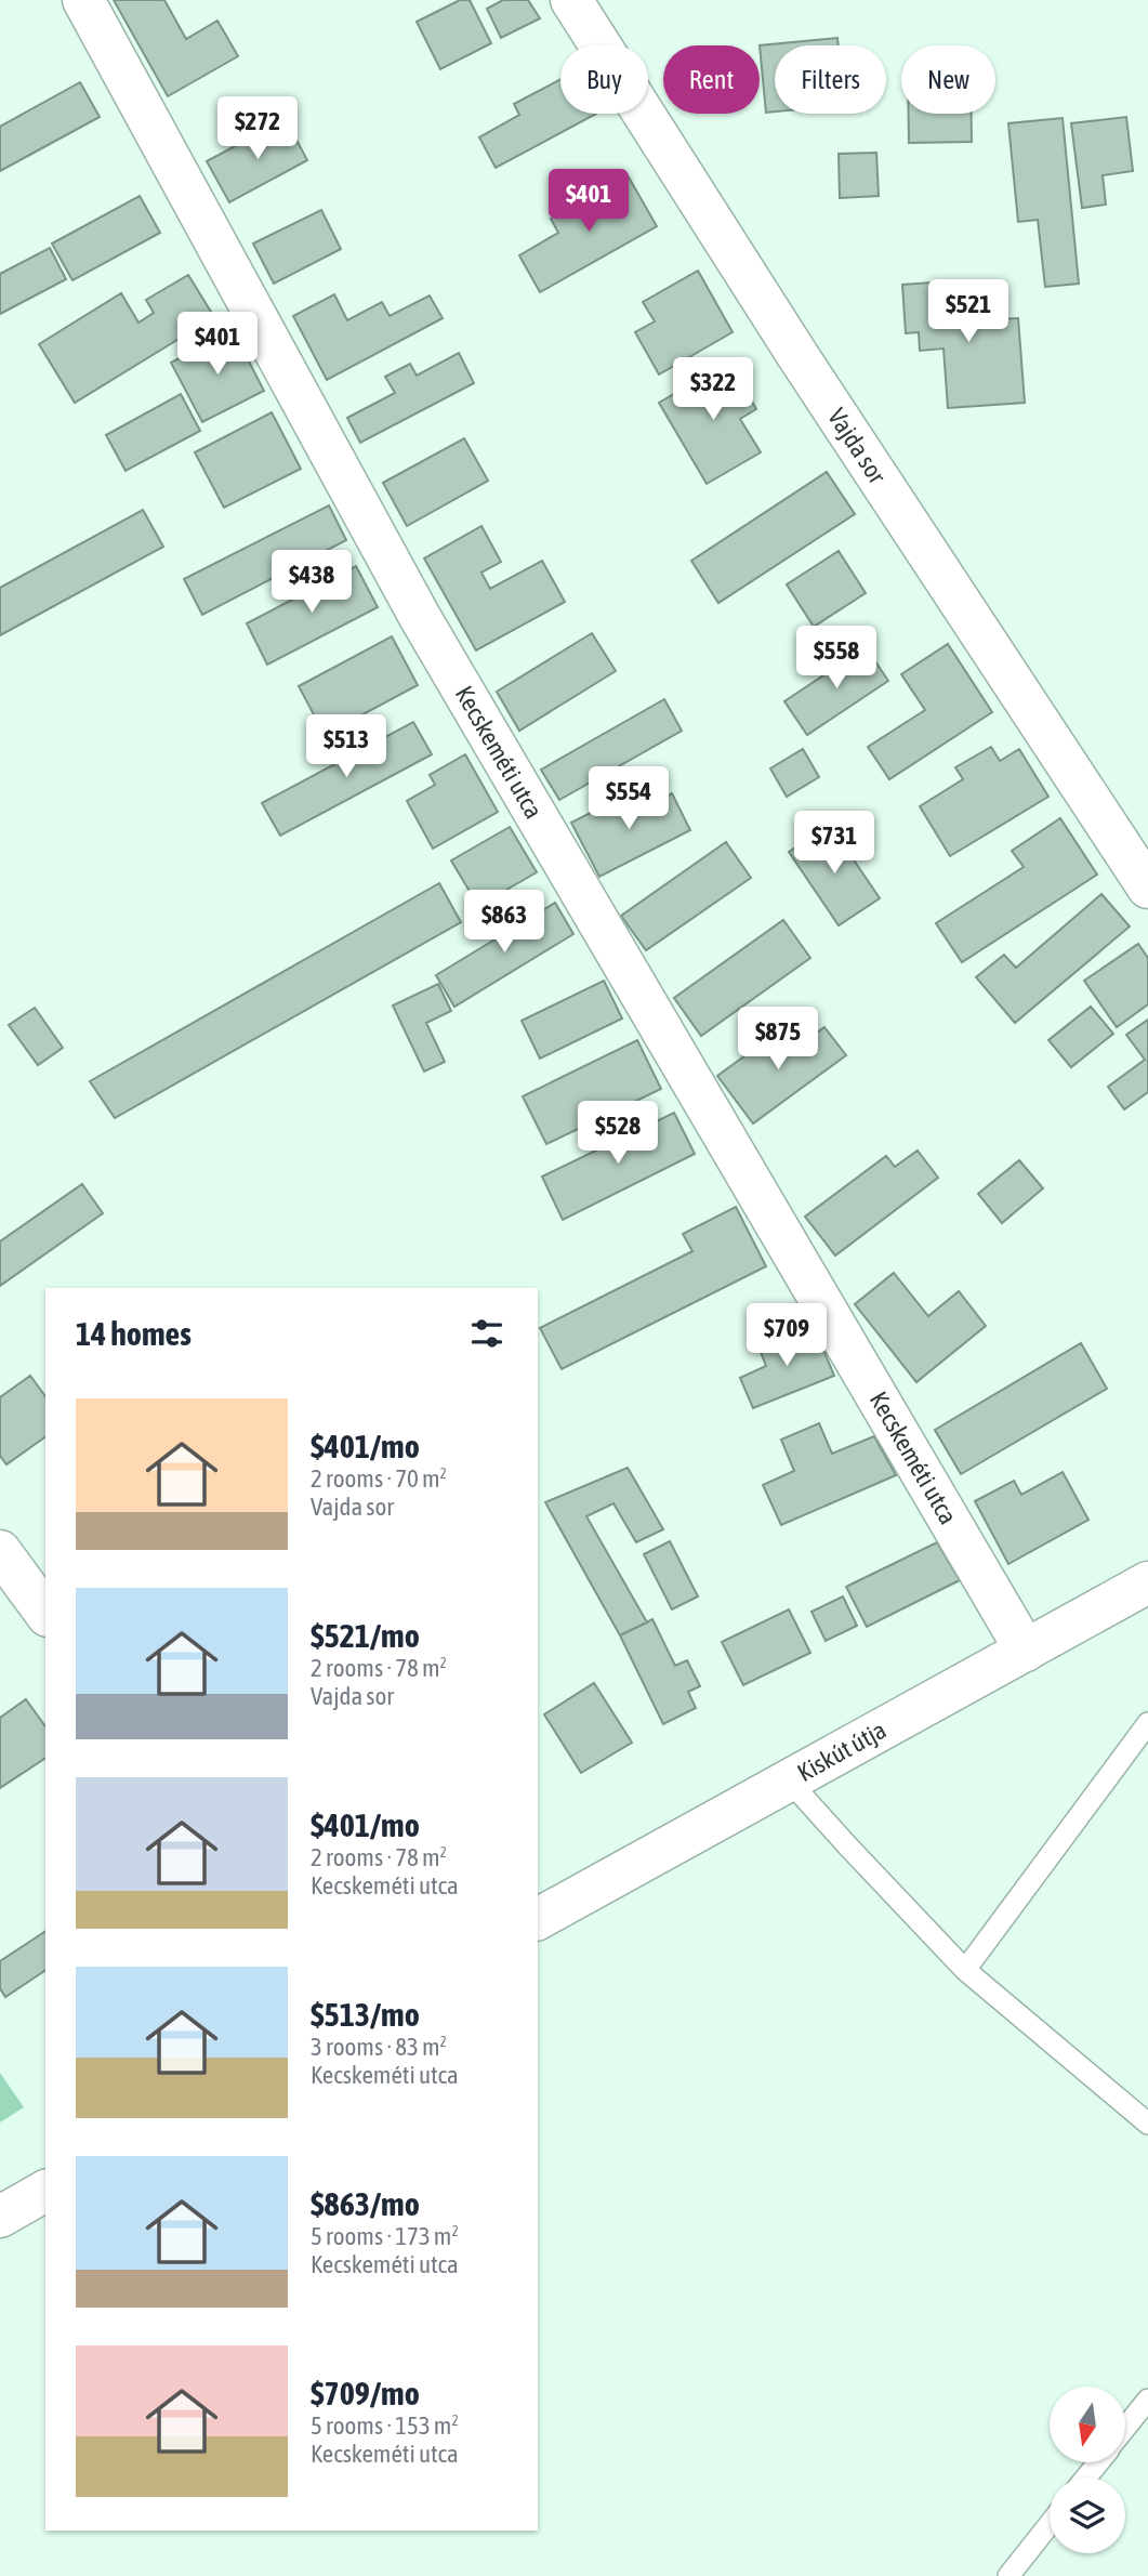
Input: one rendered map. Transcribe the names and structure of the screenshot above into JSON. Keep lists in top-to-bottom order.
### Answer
{
  "streets": {
    "street": ["Vajda sor", "Kecskeméti utca", "Kiskút útja"]
  },
  "crossings": [
    ["Kecskeméti utca", "Kiskút útja"]
  ],
  "north": "bottom",
  "page": {
    "chip": [
      "Buy",
      "Rent",
      "Filters",
      "New"
    ],
    "price": [
      "$272",
      "$401",
      "$521",
      "$401",
      "$322",
      "$438",
      "$558",
      "$513",
      "$554",
      "$731",
      "$863",
      "$875",
      "$528",
      "$709"
    ],
    "heading": "14 homes",
    "list": [
      {
        "name": "$401/mo",
        "note": "2 rooms · 70 m² · Vajda sor"
      },
      {
        "name": "$521/mo",
        "note": "2 rooms · 78 m² · Vajda sor"
      },
      {
        "name": "$401/mo",
        "note": "2 rooms · 78 m² · Kecskeméti utca"
      },
      {
        "name": "$513/mo",
        "note": "3 rooms · 83 m² · Kecskeméti utca"
      },
      {
        "name": "$863/mo",
        "note": "5 rooms · 173 m² · Kecskeméti utca"
      },
      {
        "name": "$709/mo",
        "note": "5 rooms · 153 m² · Kecskeméti utca"
      }
    ]
  }
}
